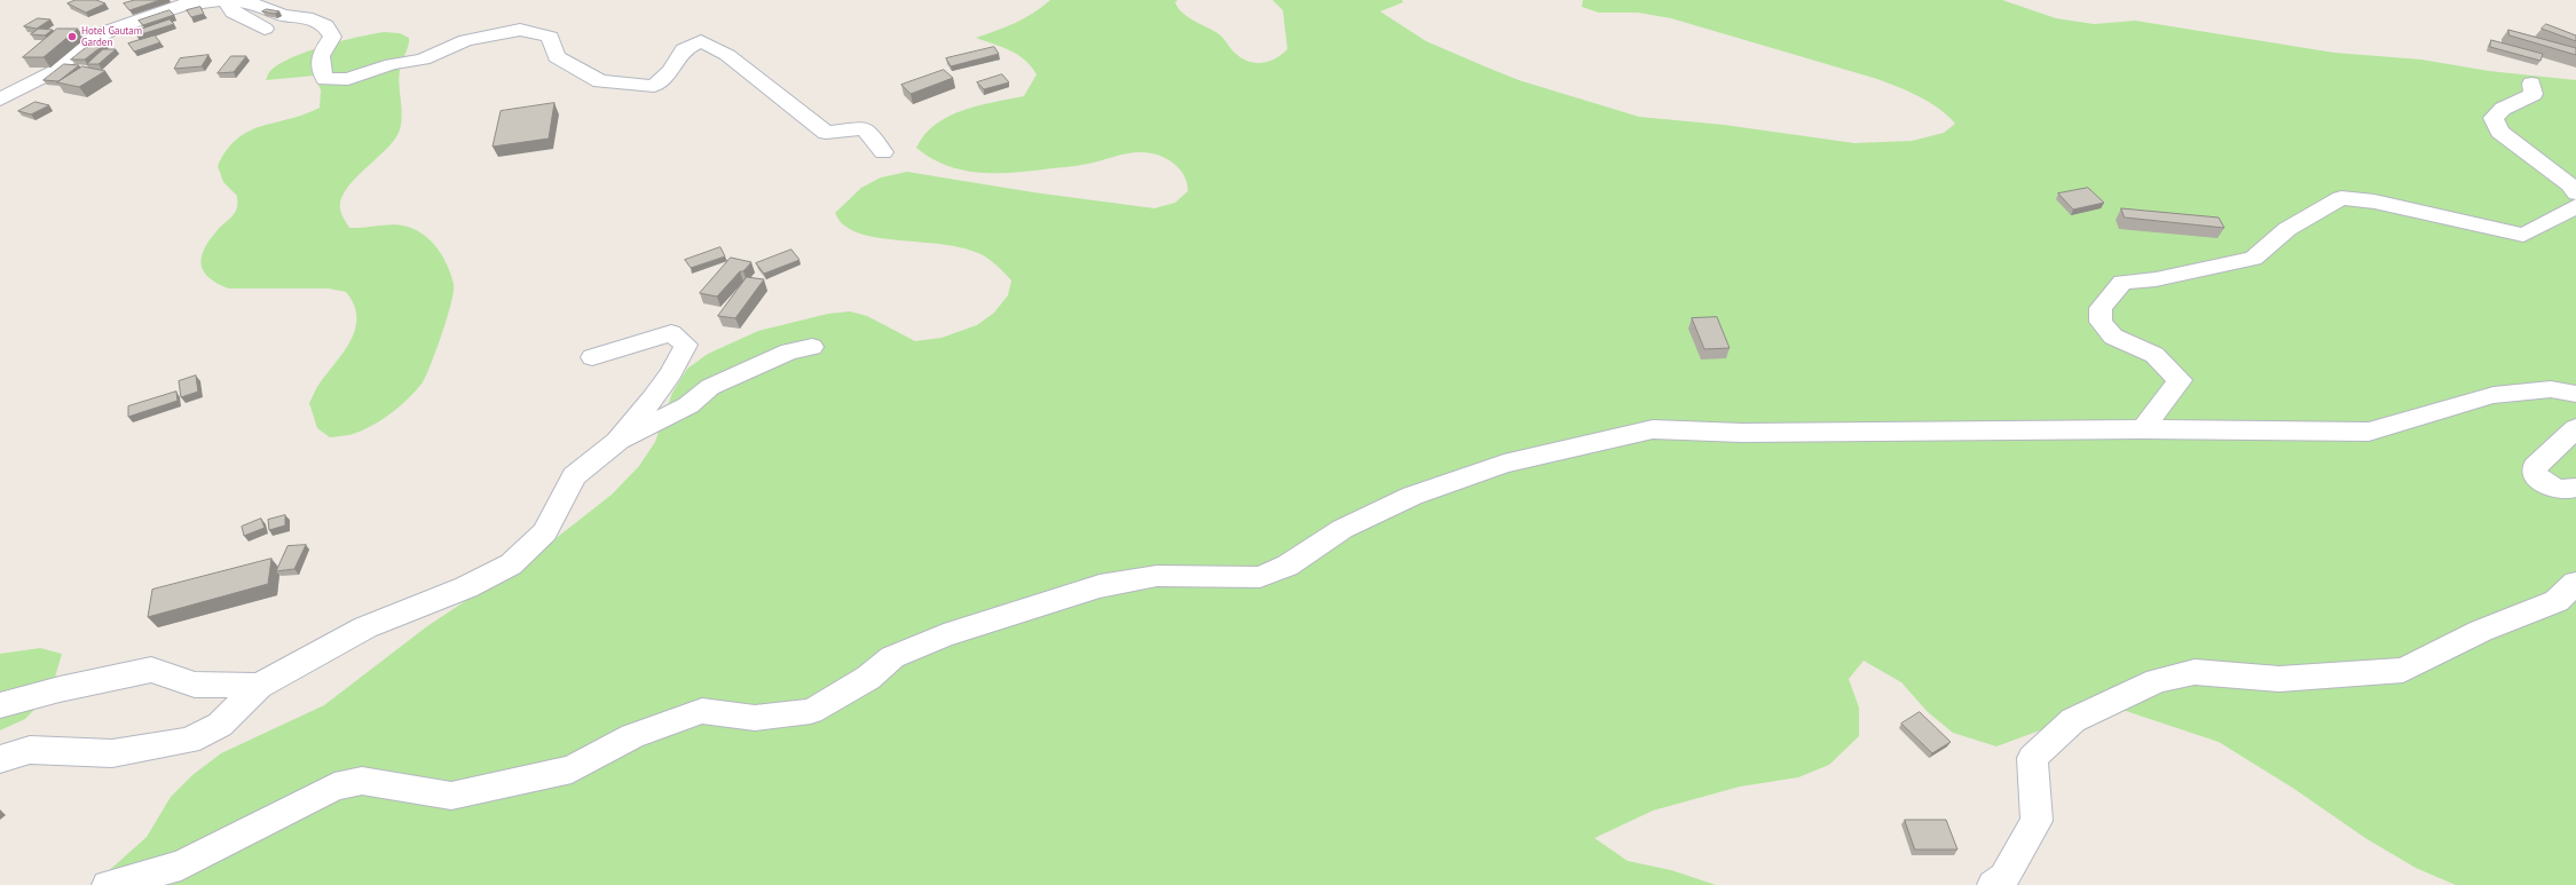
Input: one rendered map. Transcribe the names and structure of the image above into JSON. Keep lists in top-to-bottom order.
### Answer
{
  "places": ["Hotel Gautam Garden"]
}
